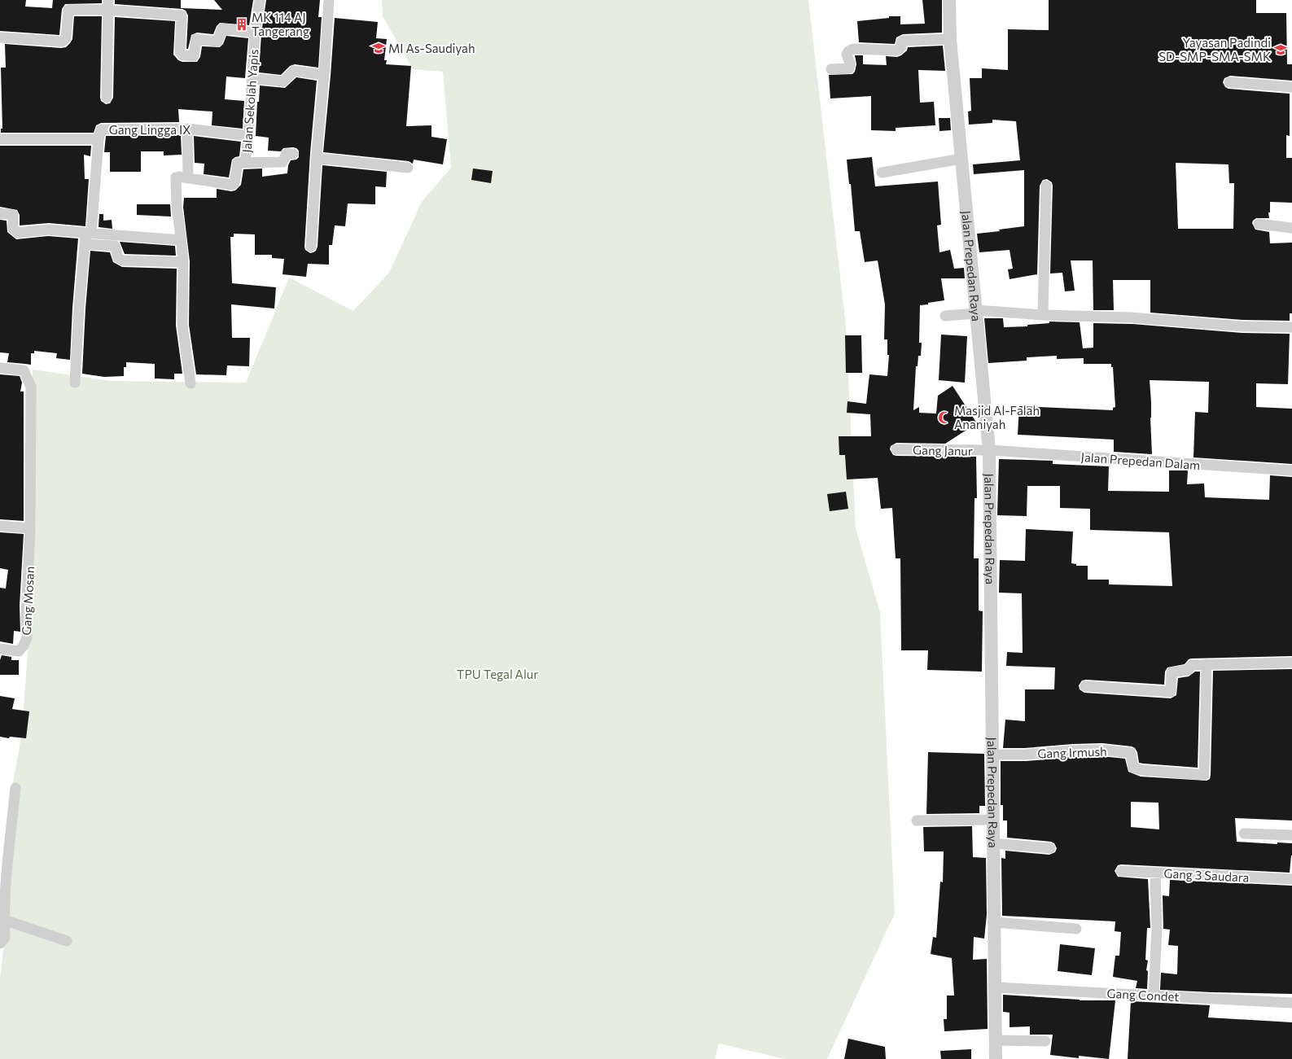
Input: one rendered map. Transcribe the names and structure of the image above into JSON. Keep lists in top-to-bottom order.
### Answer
{
  "streets": {
    "street": [
      "Jalan Sekolah Yapis",
      "Gang Lingga IX",
      "Jalan Prepedan Raya",
      "Gang Janur",
      "Jalan Prepedan Dalam",
      "Gang Mosan",
      "Gang Irmush",
      "Gang 3 Saudara",
      "Gang Condet"
    ]
  },
  "crossings": [
    ["Jalan Sekolah Yapis", "Gang Lingga IX"],
    ["Jalan Prepedan Raya", "Gang Janur"],
    ["Jalan Prepedan Raya", "Jalan Prepedan Dalam"],
    ["Jalan Prepedan Raya", "Gang Irmush"],
    ["Jalan Prepedan Raya", "Gang Condet"],
    ["Gang Janur", "Jalan Prepedan Dalam"]
  ],
  "parks": ["TPU Tegal Alur"],
  "places": {
    "building": ["MK 114 AJ Tangerang"],
    "school or university": ["MI As-Saudiyah", "Yayasan Padindi SD-SMP-SMA-SMK"],
    "mosque": ["Masjid Al-Falah Ananiyah"]
  }
}
